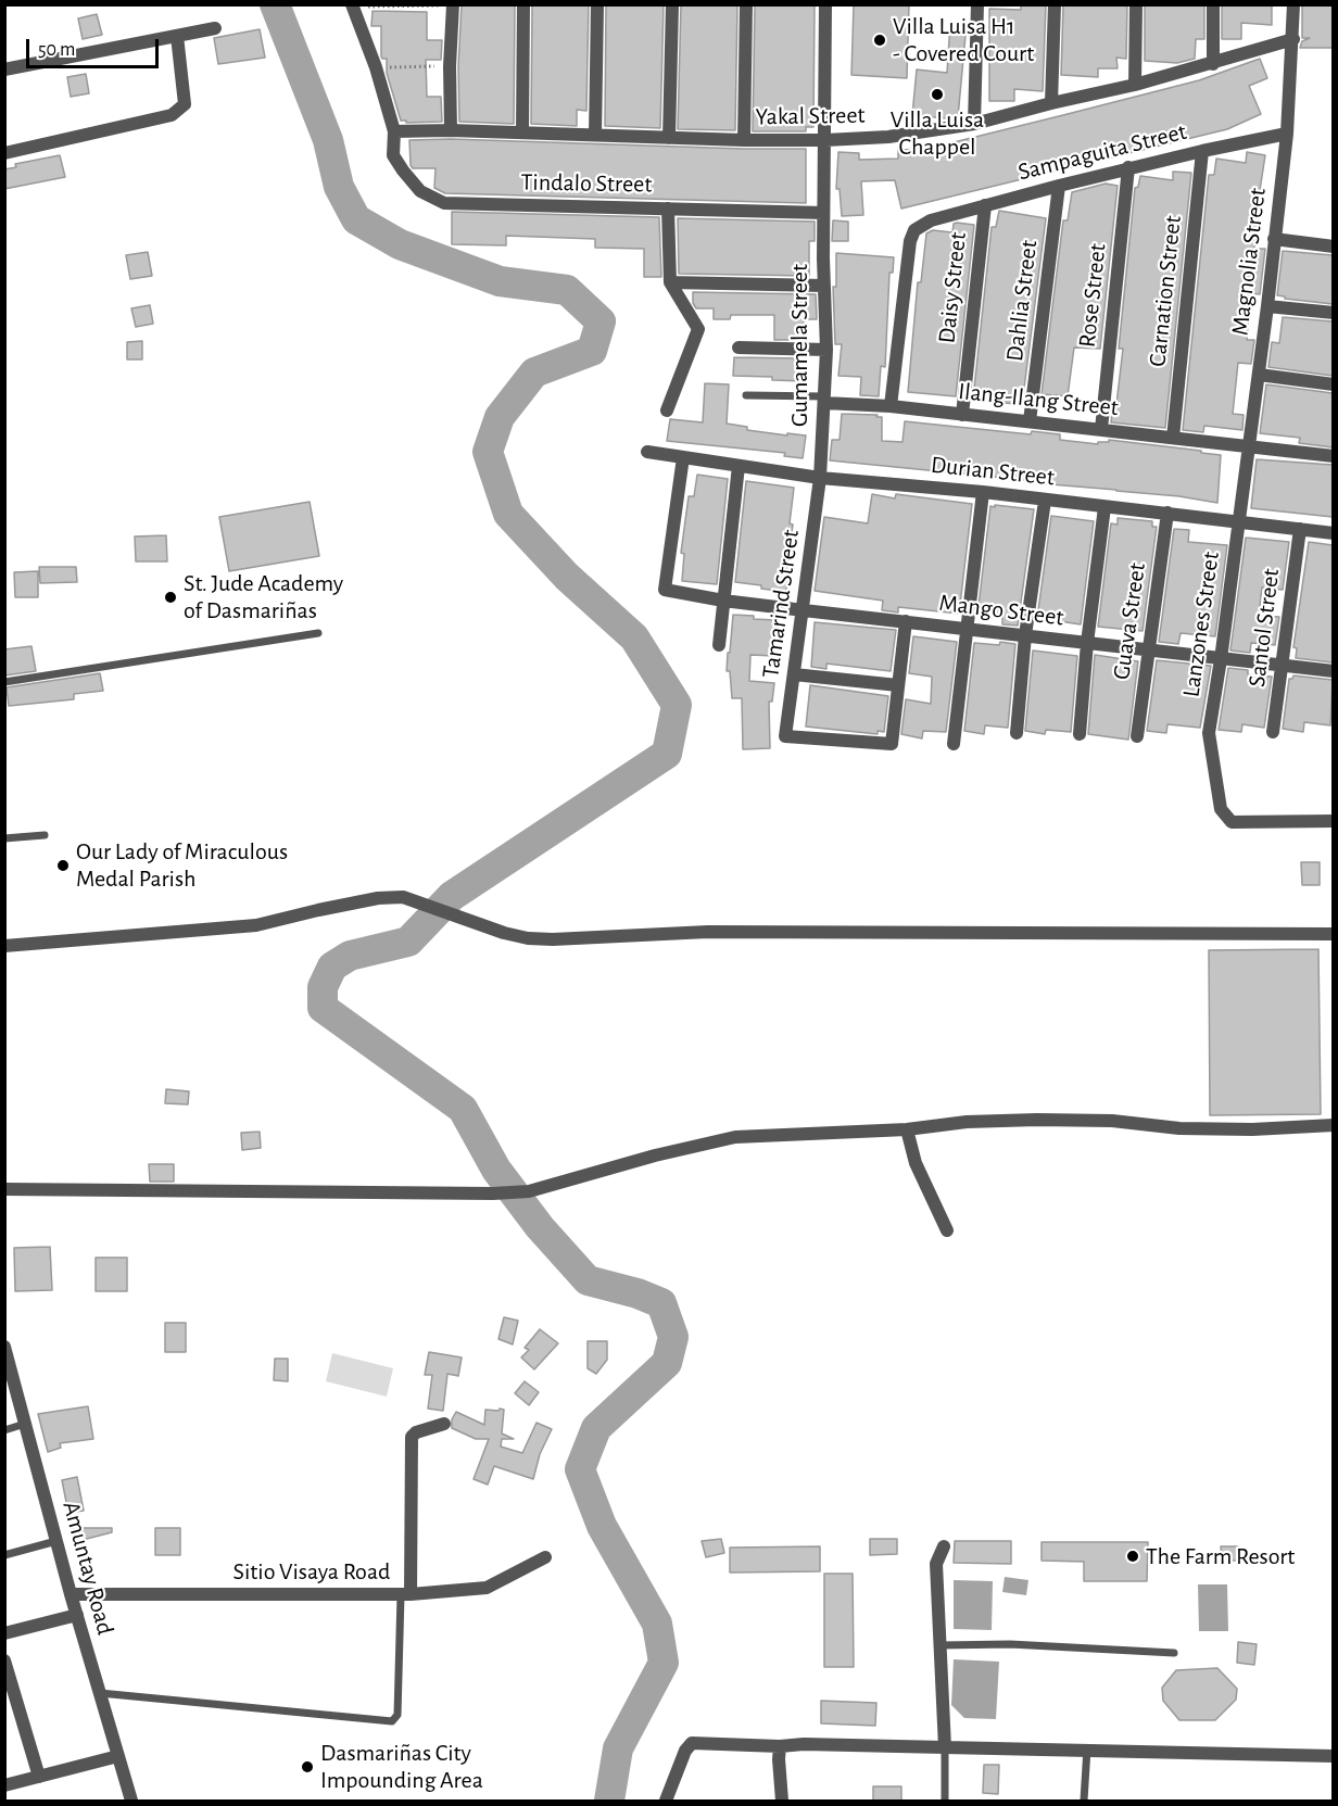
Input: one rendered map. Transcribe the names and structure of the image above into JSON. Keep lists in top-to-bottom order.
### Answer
{
  "streets": {
    "street": [
      "Yakal Street",
      "Sampaguita Street",
      "Tindalo Street",
      "Magnolia Street",
      "Daisy Street",
      "Carnation Street",
      "Rose Street",
      "Dahlia Street",
      "Gumamela Street",
      "Ilang-Ilang Street",
      "Durian Street",
      "Tamarind Street",
      "Mango Street",
      "Guava Street",
      "Lanzones Street",
      "Santol Street",
      "Amuntay Road",
      "Sitio Visaya Road"
    ]
  },
  "crossings": [
    ["Yakal Street", "Tindalo Street"],
    ["Yakal Street", "Magnolia Street"],
    ["Yakal Street", "Gumamela Street"],
    ["Sampaguita Street", "Magnolia Street"],
    ["Sampaguita Street", "Daisy Street"],
    ["Sampaguita Street", "Carnation Street"],
    ["Sampaguita Street", "Rose Street"],
    ["Sampaguita Street", "Dahlia Street"],
    ["Sampaguita Street", "Ilang-Ilang Street"],
    ["Tindalo Street", "Gumamela Street"],
    ["Magnolia Street", "Ilang-Ilang Street"],
    ["Magnolia Street", "Durian Street"],
    ["Magnolia Street", "Lanzones Street"],
    ["Daisy Street", "Ilang-Ilang Street"],
    ["Carnation Street", "Ilang-Ilang Street"],
    ["Rose Street", "Ilang-Ilang Street"],
    ["Dahlia Street", "Ilang-Ilang Street"],
    ["Gumamela Street", "Ilang-Ilang Street"],
    ["Gumamela Street", "Durian Street"],
    ["Gumamela Street", "Tamarind Street"],
    ["Durian Street", "Tamarind Street"],
    ["Durian Street", "Mango Street"],
    ["Durian Street", "Guava Street"],
    ["Durian Street", "Lanzones Street"],
    ["Durian Street", "Santol Street"],
    ["Tamarind Street", "Mango Street"],
    ["Mango Street", "Guava Street"],
    ["Mango Street", "Lanzones Street"],
    ["Mango Street", "Santol Street"],
    ["Amuntay Road", "Sitio Visaya Road"]
  ],
  "places": [
    "Villa Luisa H1 - Covered Court",
    "Villa Luisa Chappel",
    "St. Jude Academy of Dasmariñas",
    "Our Lady of Miraculous Medal Parish",
    "The Farm Resort",
    "Dasmariñas City Impounding Area"
  ],
  "scale_bar": "50 m"
}
